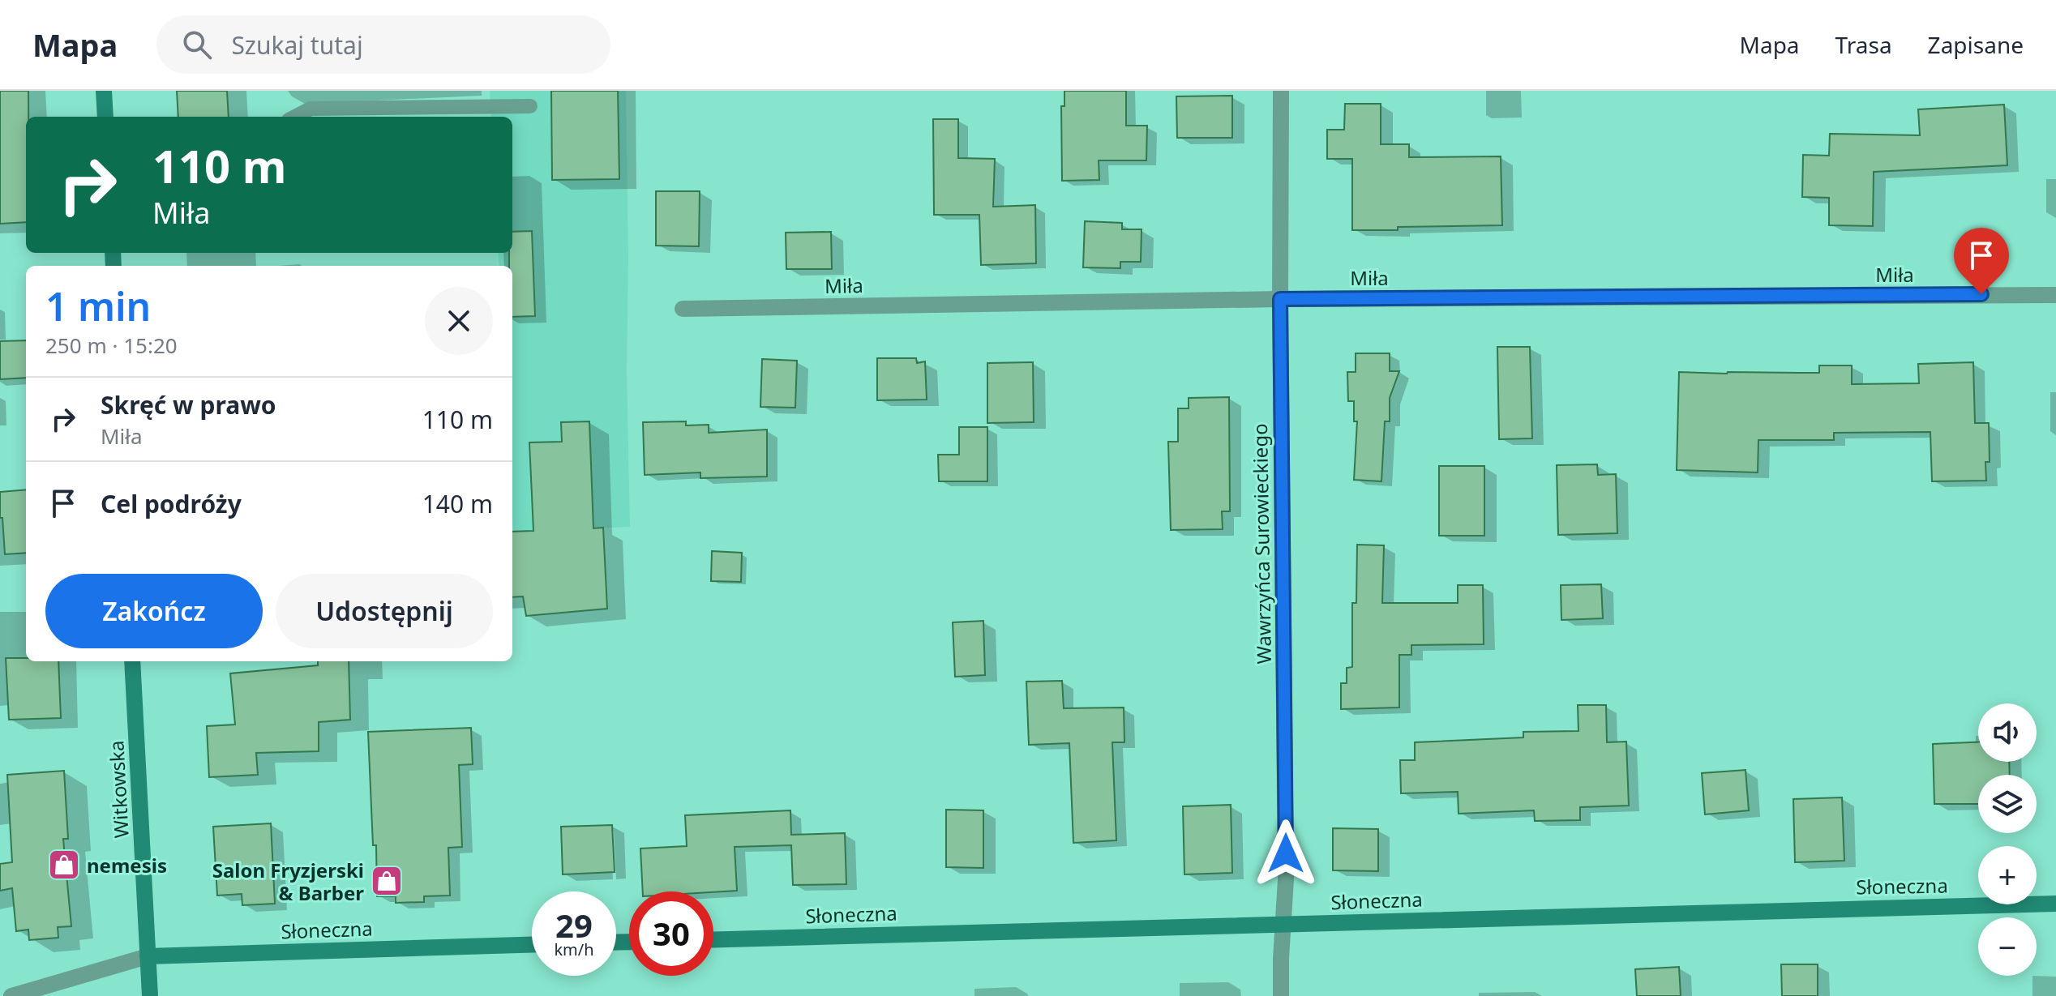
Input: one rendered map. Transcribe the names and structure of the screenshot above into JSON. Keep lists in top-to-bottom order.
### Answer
{
  "streets": {
    "street": [
      "Miła",
      "Wawrzyńca Surowieckiego",
      "Witkowska",
      "Słoneczna"
    ]
  },
  "crossings": [
    ["Miła", "Wawrzyńca Surowieckiego"],
    ["Wawrzyńca Surowieckiego", "Słoneczna"],
    ["Witkowska", "Słoneczna"]
  ],
  "places": {
    "shop": ["nemesis", "Salon Fryzjerski & Barber"]
  },
  "page": {
    "header": "Mapa",
    "search": "Szukaj tutaj",
    "nav": ["Mapa", "Trasa", "Zapisane"],
    "turn": ["110 m", "Miła"],
    "heading": ["1 min", "250 m · 15:20"],
    "list": [
      {
        "name": "Skręć w prawo",
        "note": "Miła",
        "value": "110 m"
      },
      {
        "name": "Cel podróży",
        "value": "140 m"
      }
    ],
    "buttons": ["Zakończ", "Udostępnij"],
    "map_buttons": ["+", "−"],
    "speed": "29 km/h",
    "limit": "30"
  }
}
